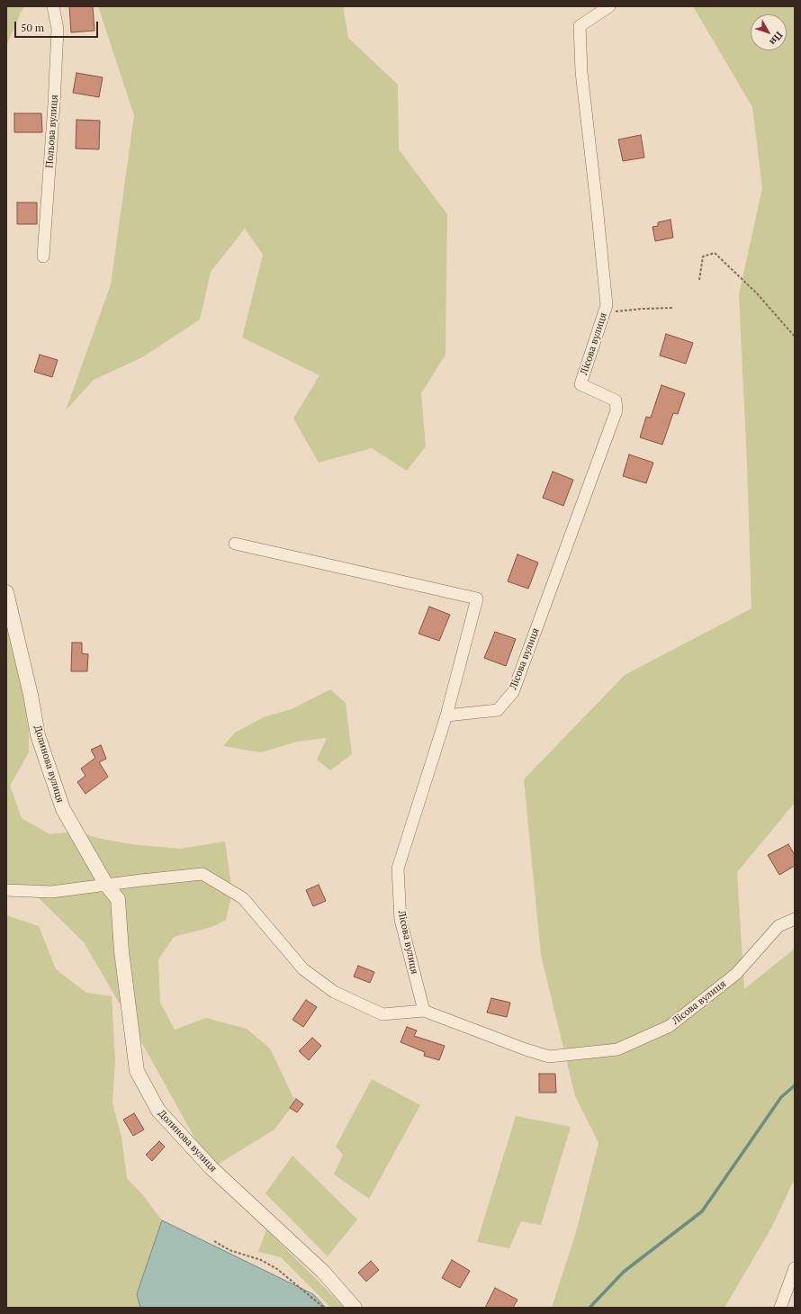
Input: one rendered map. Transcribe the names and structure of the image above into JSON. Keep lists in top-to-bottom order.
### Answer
{
  "streets": {
    "street": ["Польова вулиця", "Лісова вулиця", "Долинова вулиця"]
  },
  "scale_bar": "50 m",
  "north": "bottom right"
}
